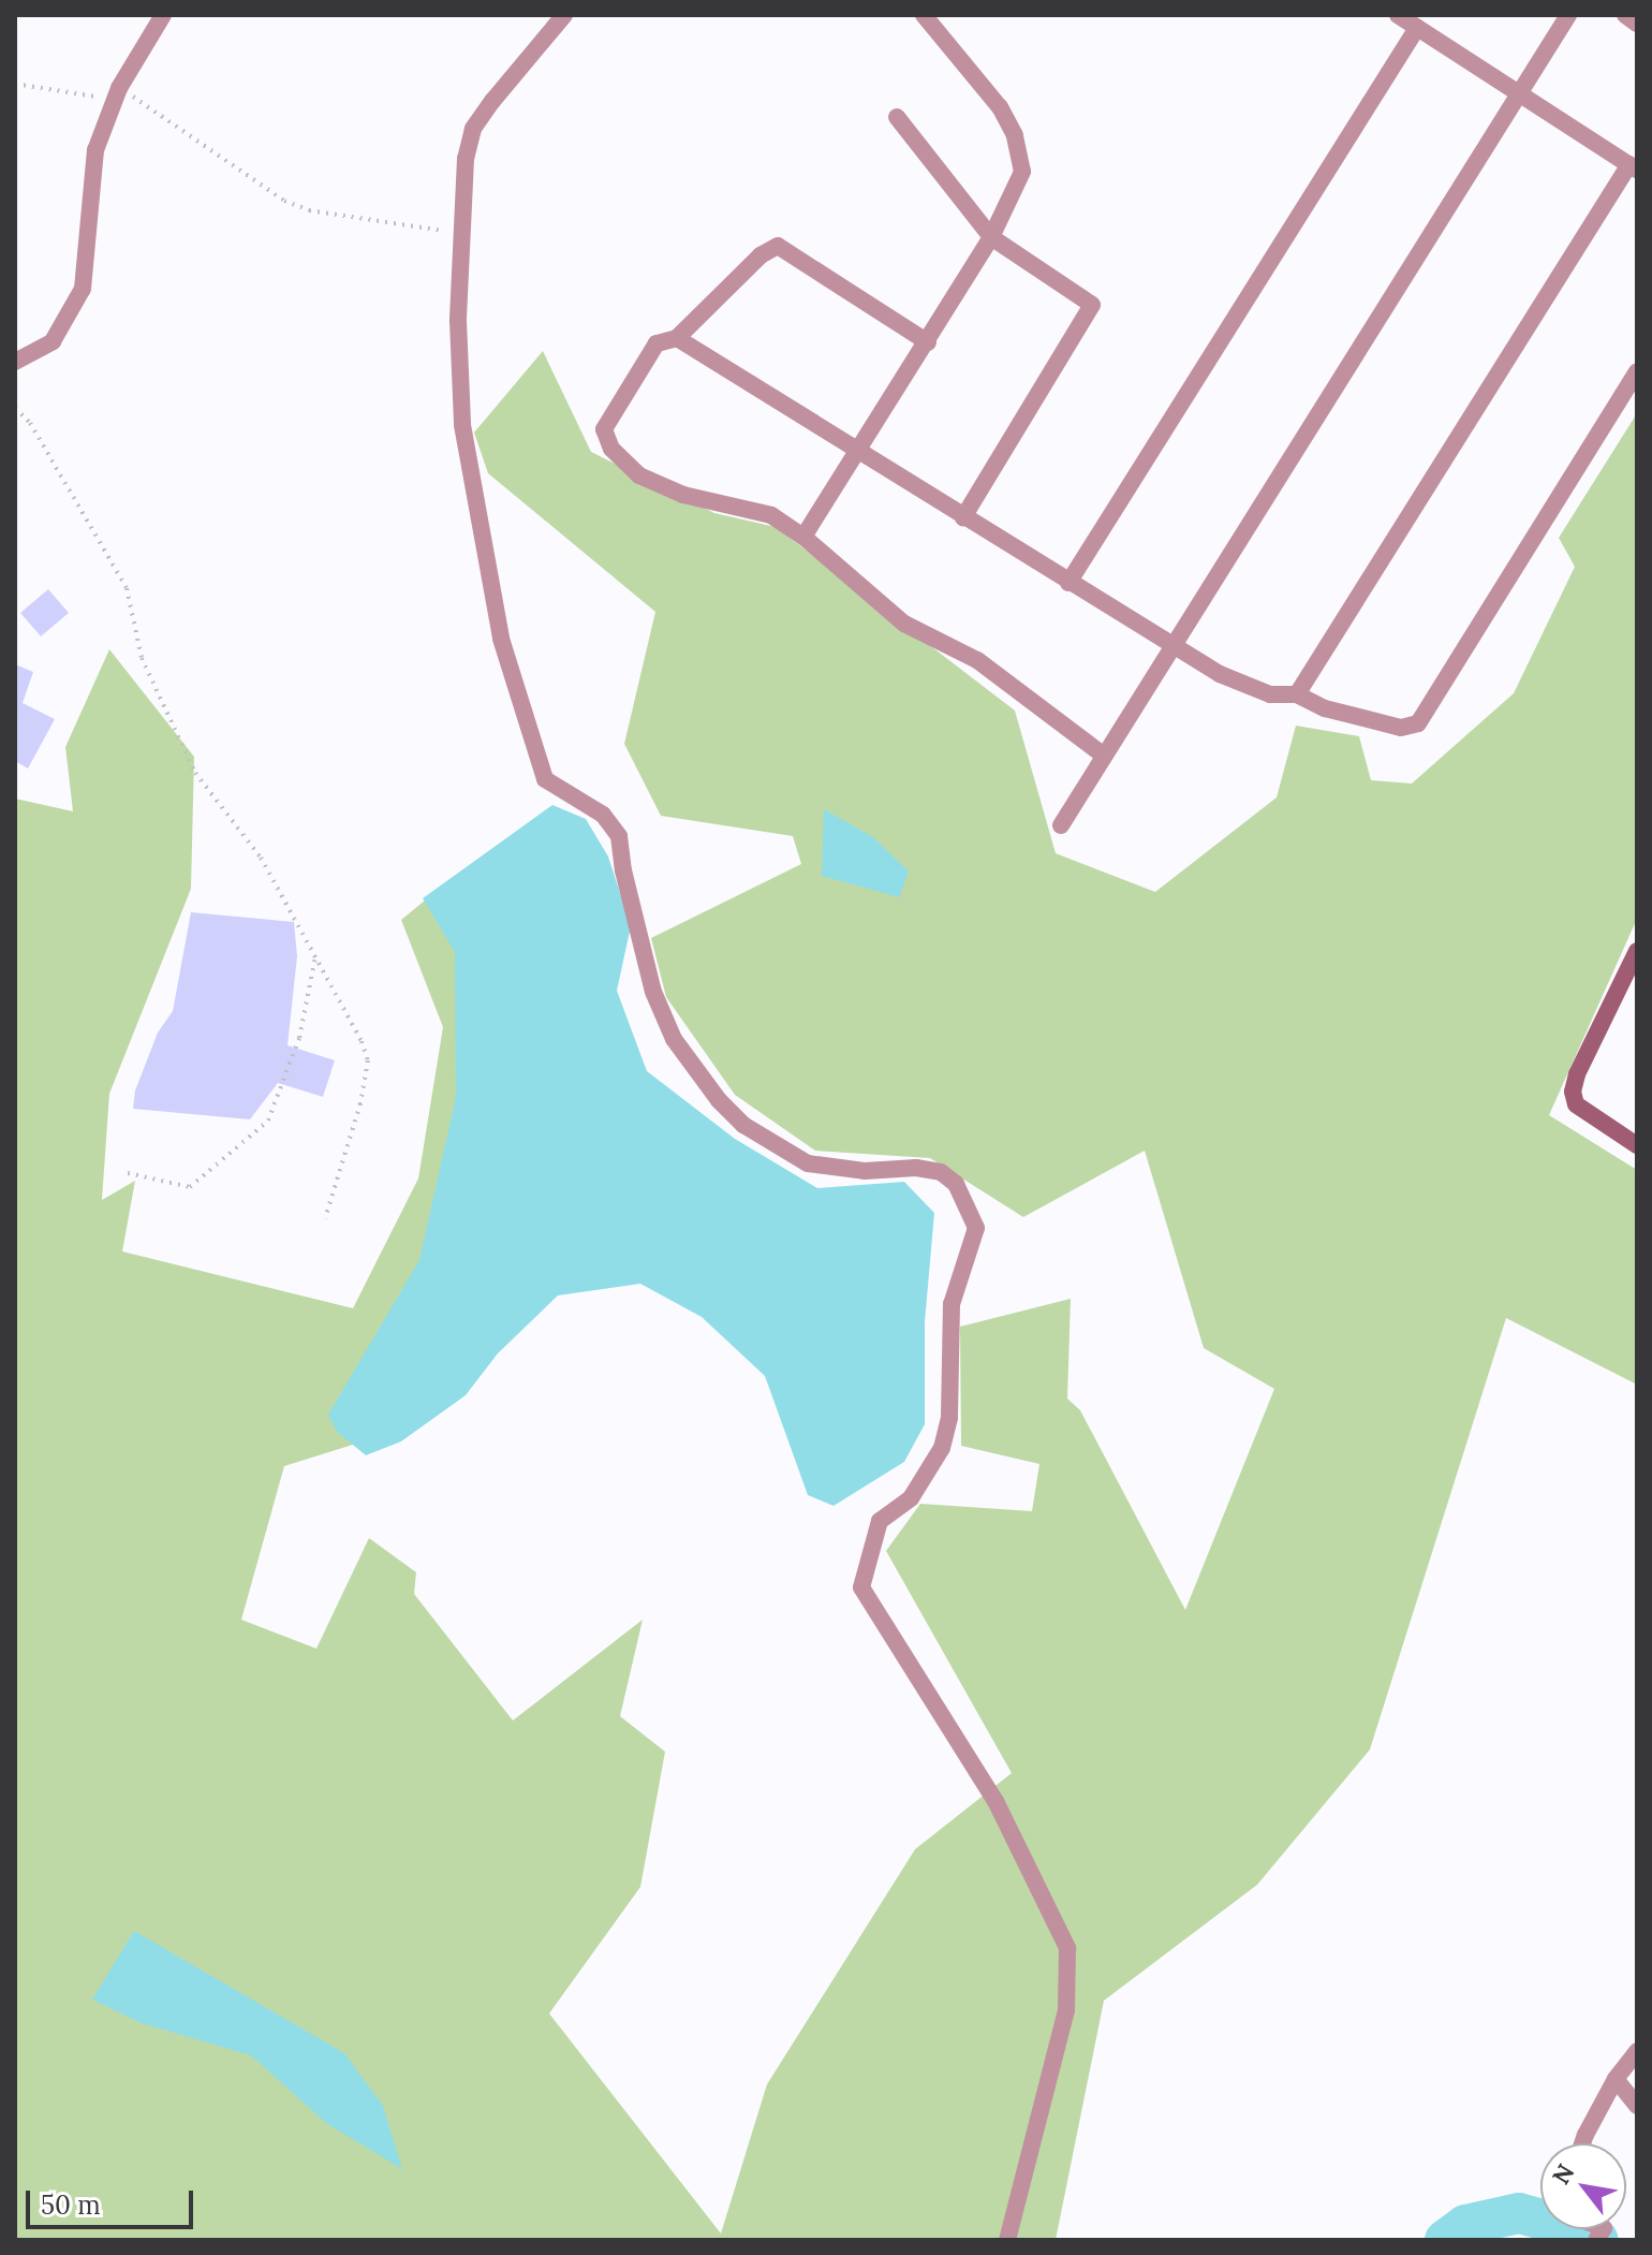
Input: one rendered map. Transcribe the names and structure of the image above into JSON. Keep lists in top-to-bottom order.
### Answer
{
  "scale_bar": "50 m",
  "north": "top left"
}
